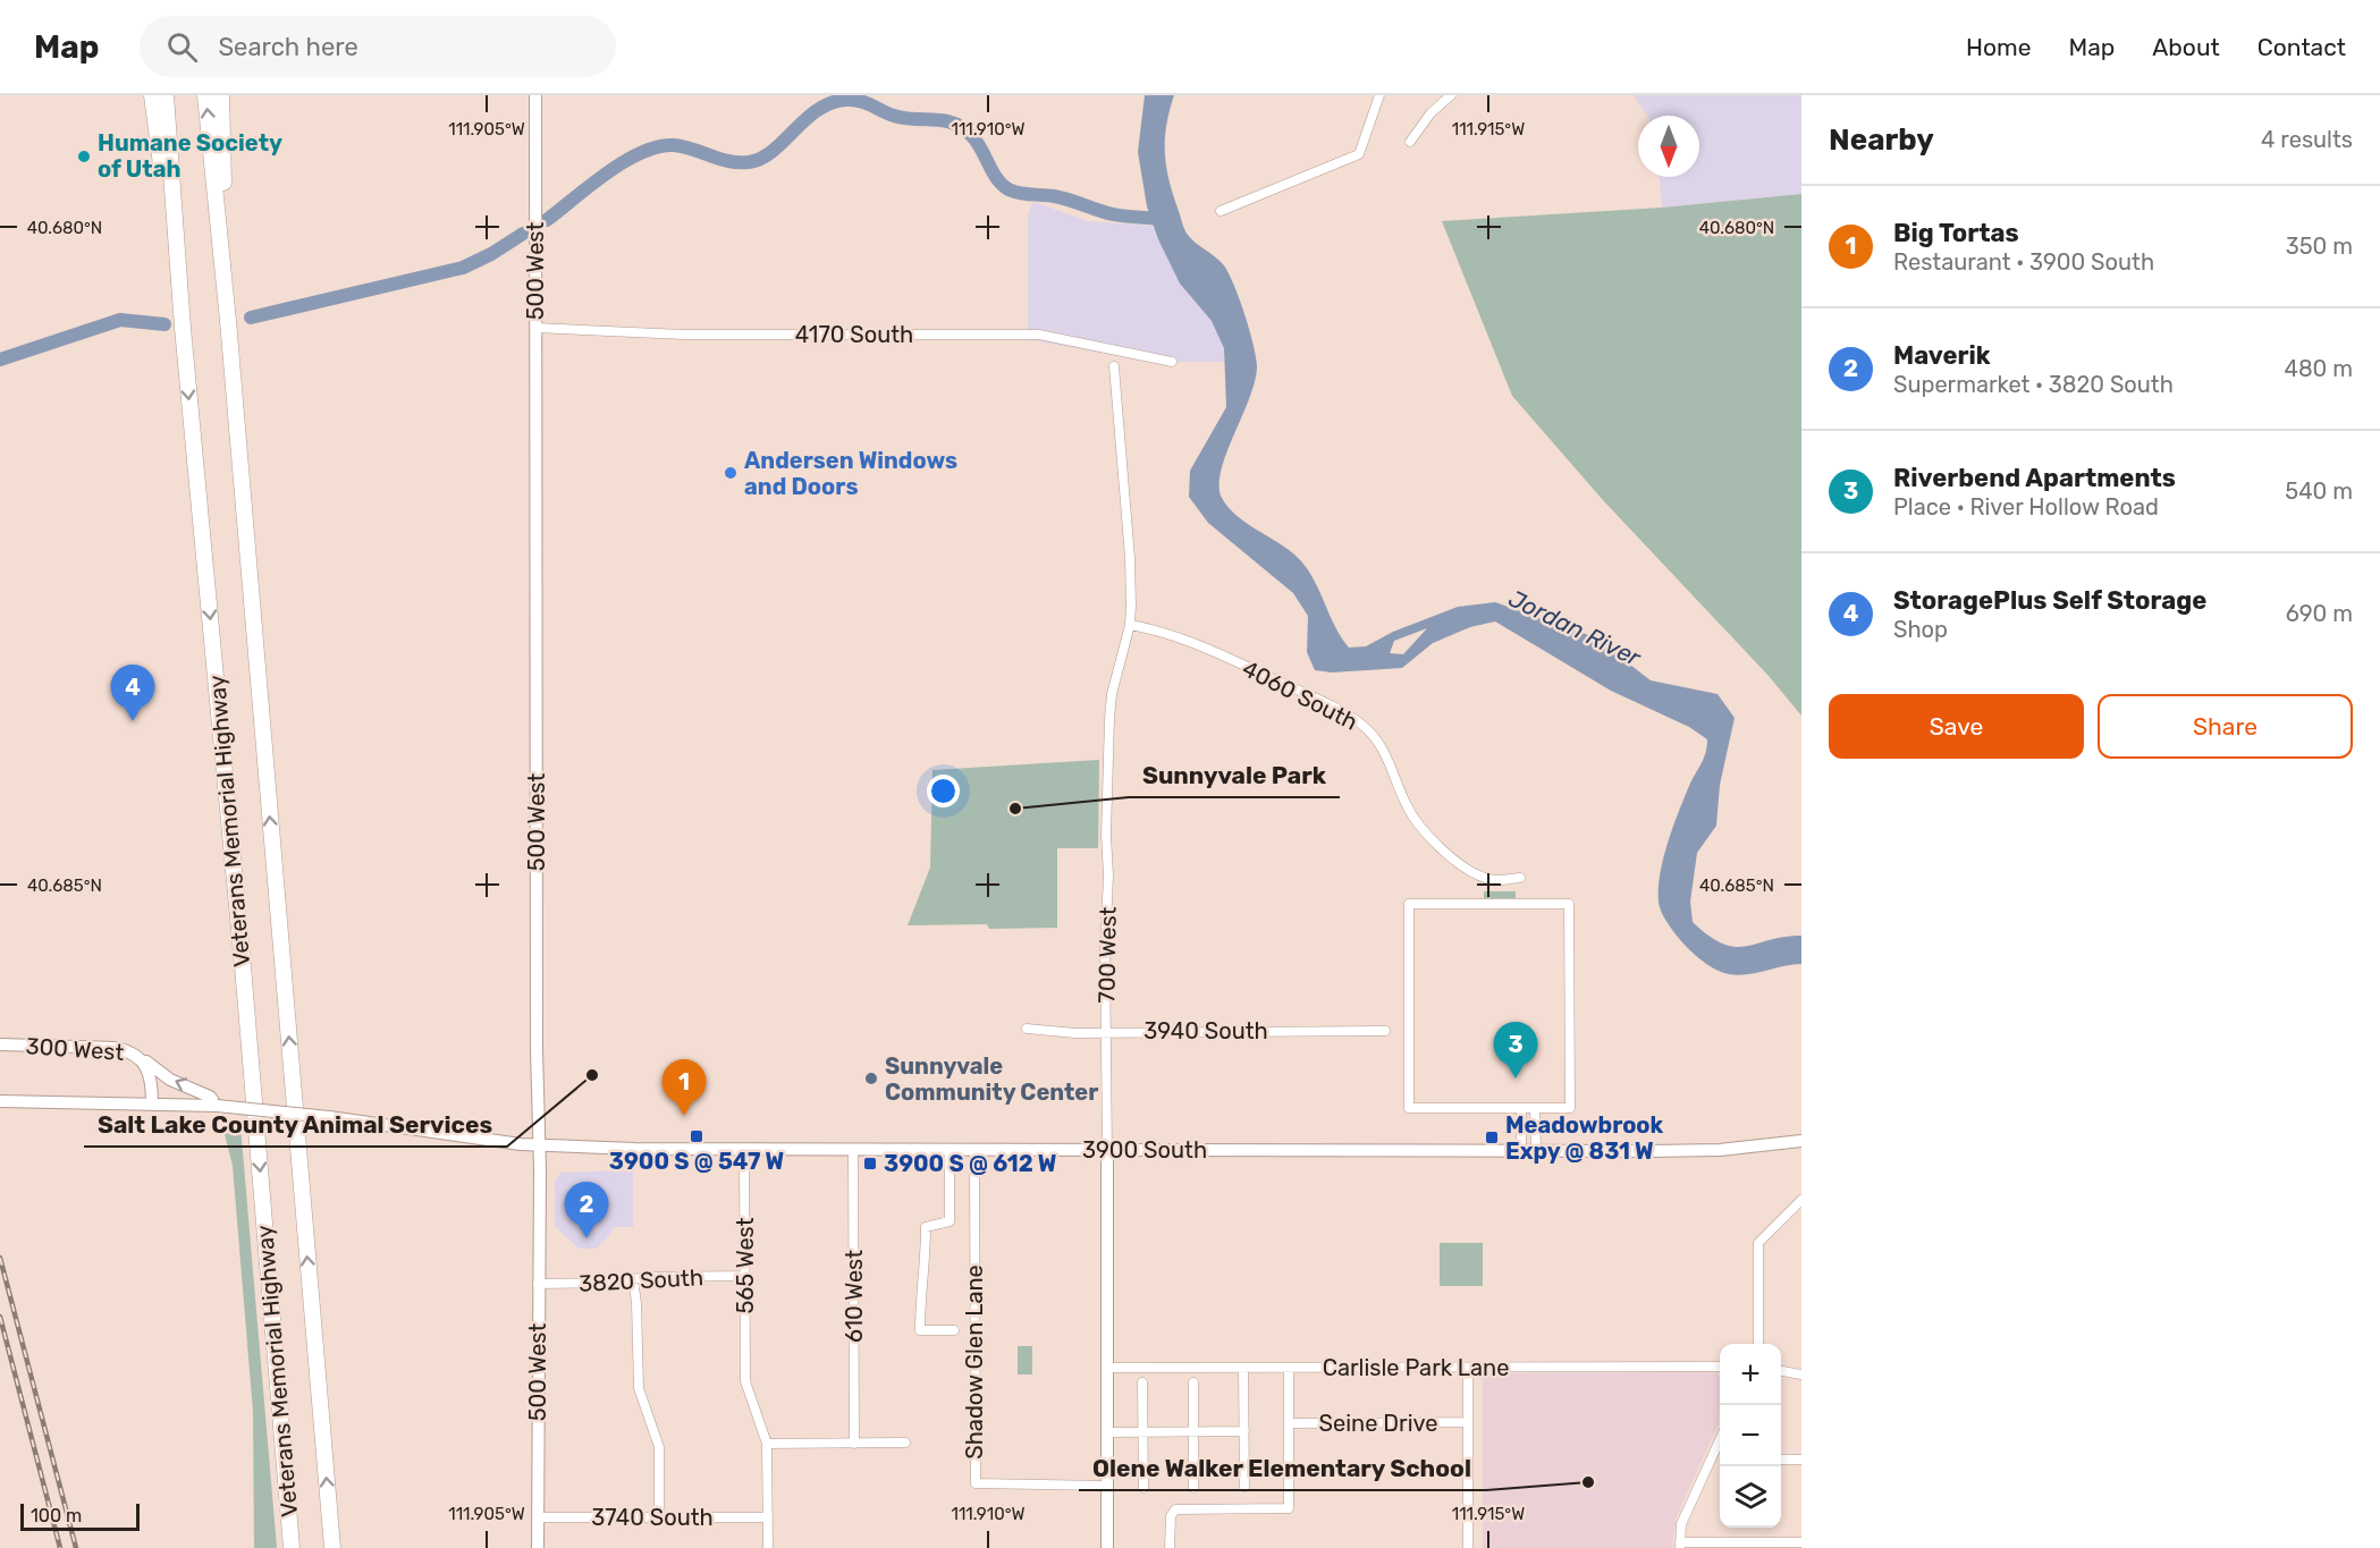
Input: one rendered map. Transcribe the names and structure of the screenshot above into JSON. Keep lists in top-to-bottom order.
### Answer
{
  "streets": {
    "highway": ["Veterans Memorial Highway"],
    "main road": [
      "500 West",
      "700 West",
      "300 West",
      "3900 South"
    ],
    "street": [
      "4170 South",
      "4060 South",
      "3940 South",
      "565 West",
      "3820 South",
      "610 West",
      "Shadow Glen Lane",
      "Carlisle Park Lane",
      "Seine Drive",
      "3740 South"
    ]
  },
  "crossings": [
    ["500 West", "4170 South"],
    ["500 West", "3900 South"],
    ["500 West", "3820 South"],
    ["500 West", "3740 South"],
    ["4060 South", "700 West"],
    ["700 West", "3940 South"],
    ["700 West", "3900 South"],
    ["700 West", "Shadow Glen Lane"],
    ["700 West", "Carlisle Park Lane"],
    ["300 West", "3900 South"],
    ["3900 South", "565 West"],
    ["3900 South", "610 West"],
    ["3900 South", "Shadow Glen Lane"],
    ["565 West", "3820 South"],
    ["565 West", "3740 South"]
  ],
  "water": ["Jordan River"],
  "places": {
    "other": [
      "Humane Society of Utah",
      "Andersen Windows and Doors",
      "Sunnyvale Park",
      "Salt Lake County Animal Services",
      "Sunnyvale Community Center",
      "Olene Walker Elementary School"
    ],
    "transit": ["3900 S @ 547 W", "Meadowbrook Expy @ 831 W", "3900 S @ 612 W"]
  },
  "scale_bar": "100 m",
  "north": "bottom",
  "page": {
    "header": "Map",
    "search": "Search here",
    "nav": [
      "Home",
      "Map",
      "About",
      "Contact"
    ],
    "heading": ["Nearby", "4 results"],
    "list": [
      {
        "mark": "1",
        "name": "Big Tortas",
        "note": "Restaurant · 3900 South",
        "value": "350 m"
      },
      {
        "mark": "2",
        "name": "Maverik",
        "note": "Supermarket · 3820 South",
        "value": "480 m"
      },
      {
        "mark": "3",
        "name": "Riverbend Apartments",
        "note": "Place · River Hollow Road",
        "value": "540 m"
      },
      {
        "mark": "4",
        "name": "StoragePlus Self Storage",
        "note": "Shop",
        "value": "690 m"
      }
    ],
    "pins": [
      "4",
      "3",
      "1",
      "2"
    ],
    "buttons": ["Save", "Share"],
    "map_buttons": ["+", "−"],
    "scale": "100 m"
  },
  "coordinates": [
    "111.905°W",
    "111.910°W",
    "111.915°W",
    "40.680°N",
    "40.685°N"
  ]
}
